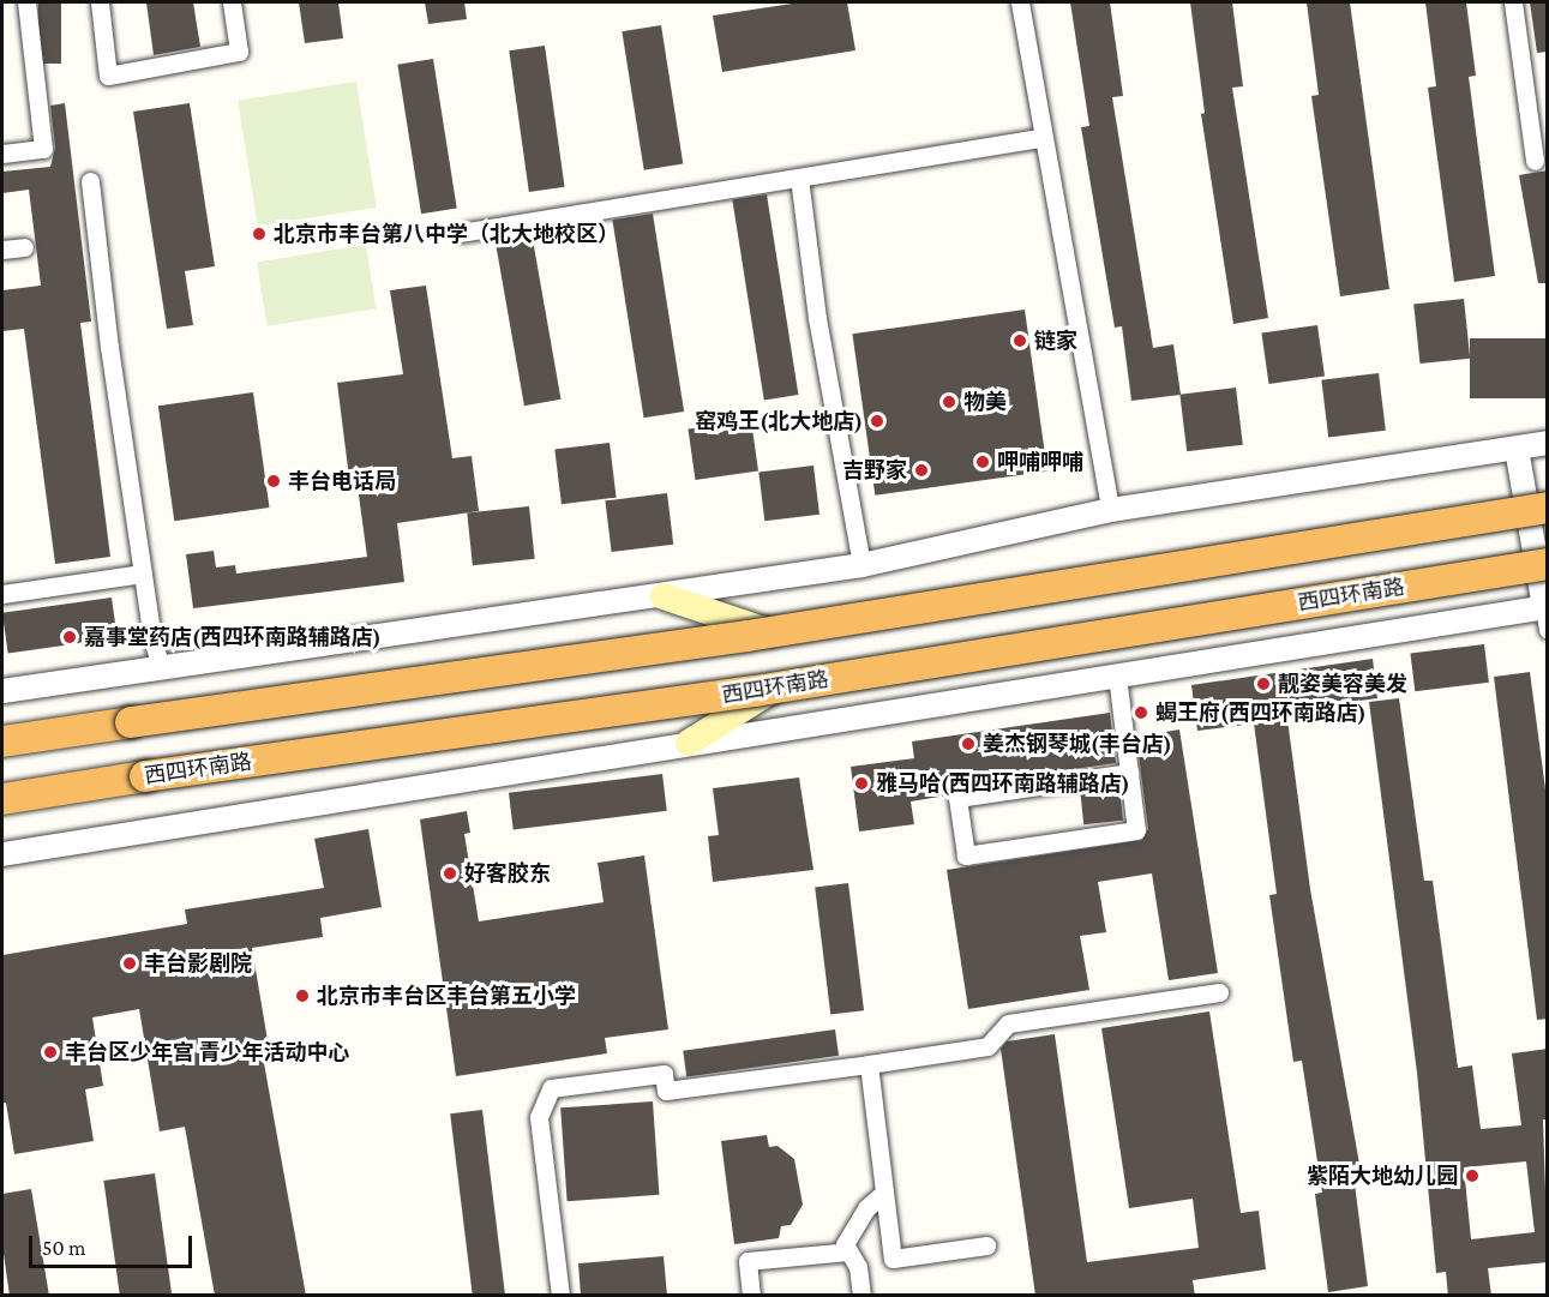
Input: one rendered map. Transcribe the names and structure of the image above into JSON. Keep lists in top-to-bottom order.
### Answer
{
  "streets": {
    "highway": ["西四环南路"]
  },
  "places": [
    "北京市丰台第八中学（北大地校区）",
    "链家",
    "物美",
    "窑鸡王(北大地店)",
    "呷哺呷哺",
    "吉野家",
    "丰台电话局",
    "嘉事堂药店(西四环南路辅路店)",
    "靓姿美容美发",
    "蝎王府(西四环南路店)",
    "姜杰钢琴城(丰台店)",
    "雅马哈(西四环南路辅路店)",
    "好客胶东",
    "丰台影剧院",
    "北京市丰台区丰台第五小学",
    "丰台区少年宫 青少年活动中心",
    "紫陌大地幼儿园"
  ],
  "scale_bar": "50 m"
}
